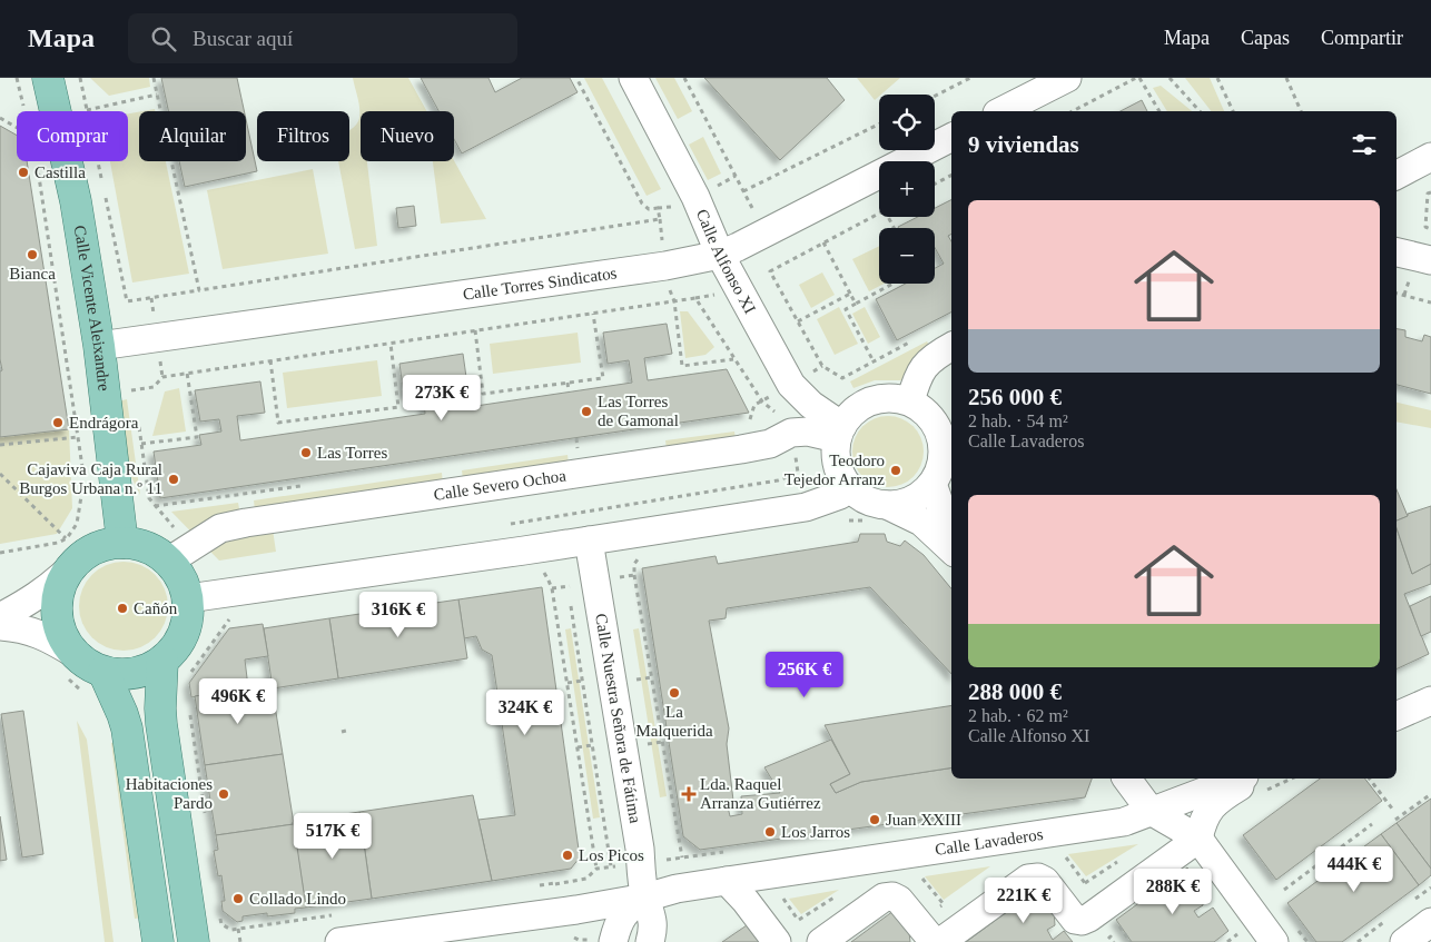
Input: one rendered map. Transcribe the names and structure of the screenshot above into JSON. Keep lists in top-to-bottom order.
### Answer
{
  "streets": {
    "main road": ["Calle Vicente Aleixandre"],
    "street": [
      "Calle Alfonso XI",
      "Calle Torres Sindicatos",
      "Calle Severo Ochoa",
      "Calle Nuestra Señora de Fátima",
      "Calle Lavaderos"
    ]
  },
  "crossings": [
    ["Calle Alfonso XI", "Calle Torres Sindicatos"],
    ["Calle Alfonso XI", "Calle Severo Ochoa"],
    ["Calle Torres Sindicatos", "Calle Vicente Aleixandre"],
    ["Calle Vicente Aleixandre", "Calle Severo Ochoa"],
    ["Calle Nuestra Señora de Fátima", "Calle Lavaderos"]
  ],
  "places": {
    "other": [
      "Castilla",
      "Bianca",
      "Las Torres de Gamonal",
      "Endrágora",
      "Las Torres",
      "Teodoro Tejedor Arranz",
      "Cajaviva Caja Rural Burgos Urbana n.º 11",
      "Cañón",
      "La Malquerida",
      "Habitaciones Pardo",
      "Juan XXIII",
      "Los Jarros",
      "Los Picos",
      "Collado Lindo"
    ],
    "health": ["Lda. Raquel Arranza Gutiérrez"]
  },
  "page": {
    "header": "Mapa",
    "search": "Buscar aquí",
    "nav": ["Mapa", "Capas", "Compartir"],
    "map_buttons": ["+", "−"],
    "chip": [
      "Comprar",
      "Alquilar",
      "Filtros",
      "Nuevo"
    ],
    "heading": "9 viviendas",
    "list": [
      {
        "name": "256 000 €",
        "note": "2 hab. · 54 m² · Calle Lavaderos"
      },
      {
        "name": "288 000 €",
        "note": "2 hab. · 62 m² · Calle Alfonso XI"
      }
    ],
    "price": [
      "273K €",
      "316K €",
      "256K €",
      "496K €",
      "324K €",
      "517K €",
      "444K €",
      "288K €",
      "221K €"
    ]
  }
}
